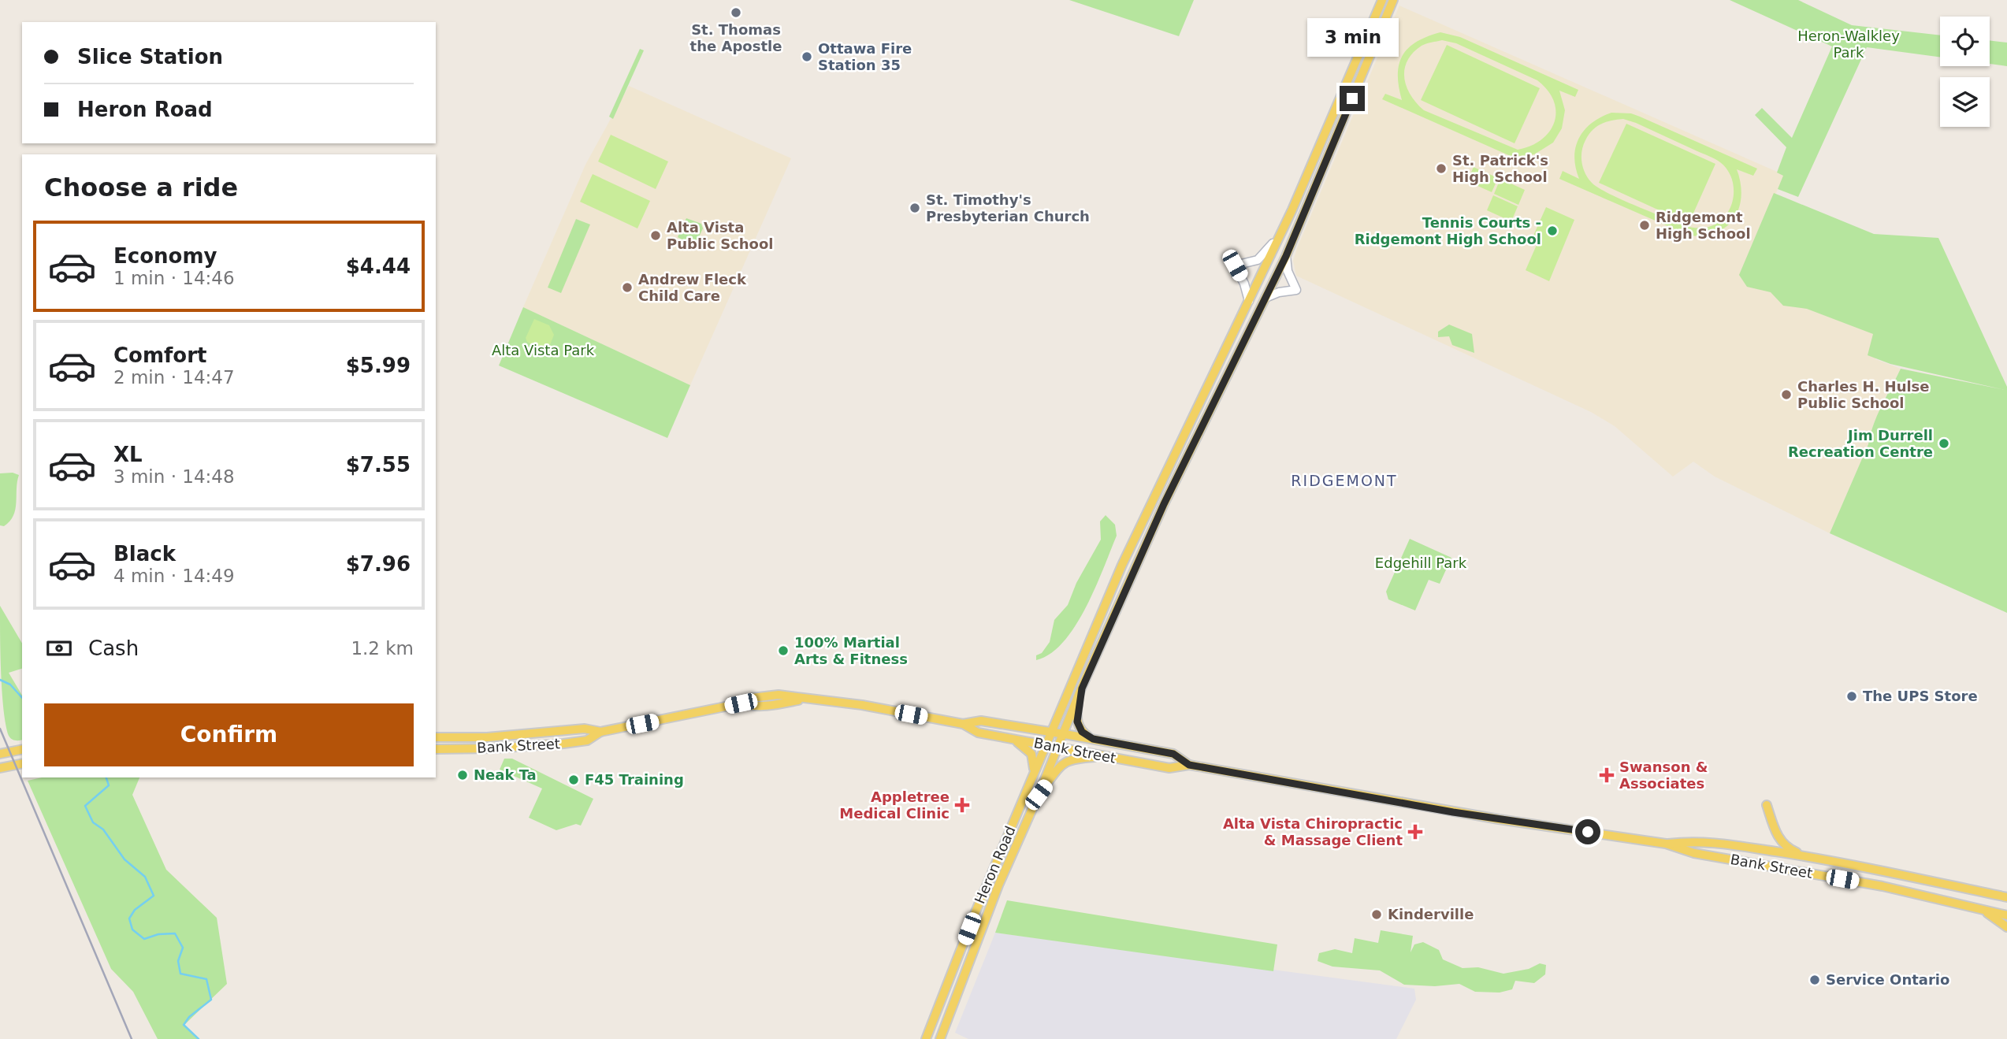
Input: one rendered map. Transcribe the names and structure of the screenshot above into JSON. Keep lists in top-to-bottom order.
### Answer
{
  "streets": {
    "main road": ["Bank Street", "Heron Road"]
  },
  "crossings": [
    ["Bank Street", "Heron Road"]
  ],
  "districts": ["RIDGEMONT"],
  "parks": ["Heron-Walkley Park", "Alta Vista Park", "Edgehill Park"],
  "places": {
    "other": [
      "St. Thomas the Apostle",
      "Ottawa Fire Station 35",
      "St. Patrick's High School",
      "St. Timothy's Presbyterian Church",
      "Ridgemont High School",
      "Tennis Courts - Ridgemont High School",
      "Alta Vista Public School",
      "Andrew Fleck Child Care",
      "Charles H. Hulse Public School",
      "Jim Durrell Recreation Centre",
      "100% Martial Arts & Fitness",
      "The UPS Store",
      "Neak Ta",
      "F45 Training",
      "Kinderville",
      "Service Ontario"
    ],
    "health": ["Swanson & Associates", "Appletree Medical Clinic", "Alta Vista Chiropractic & Massage Client"]
  },
  "page": {
    "bubble": "3 min",
    "banner": ["Slice Station", "Heron Road"],
    "heading": "Choose a ride",
    "list": [
      {
        "name": "Economy",
        "note": "1 min · 14:46",
        "value": "$4.44"
      },
      {
        "name": "Comfort",
        "note": "2 min · 14:47",
        "value": "$5.99"
      },
      {
        "name": "XL",
        "note": "3 min · 14:48",
        "value": "$7.55"
      },
      {
        "name": "Black",
        "note": "4 min · 14:49",
        "value": "$7.96"
      }
    ],
    "pay": ["Cash", "1.2 km"],
    "buttons": "Confirm"
  }
}
